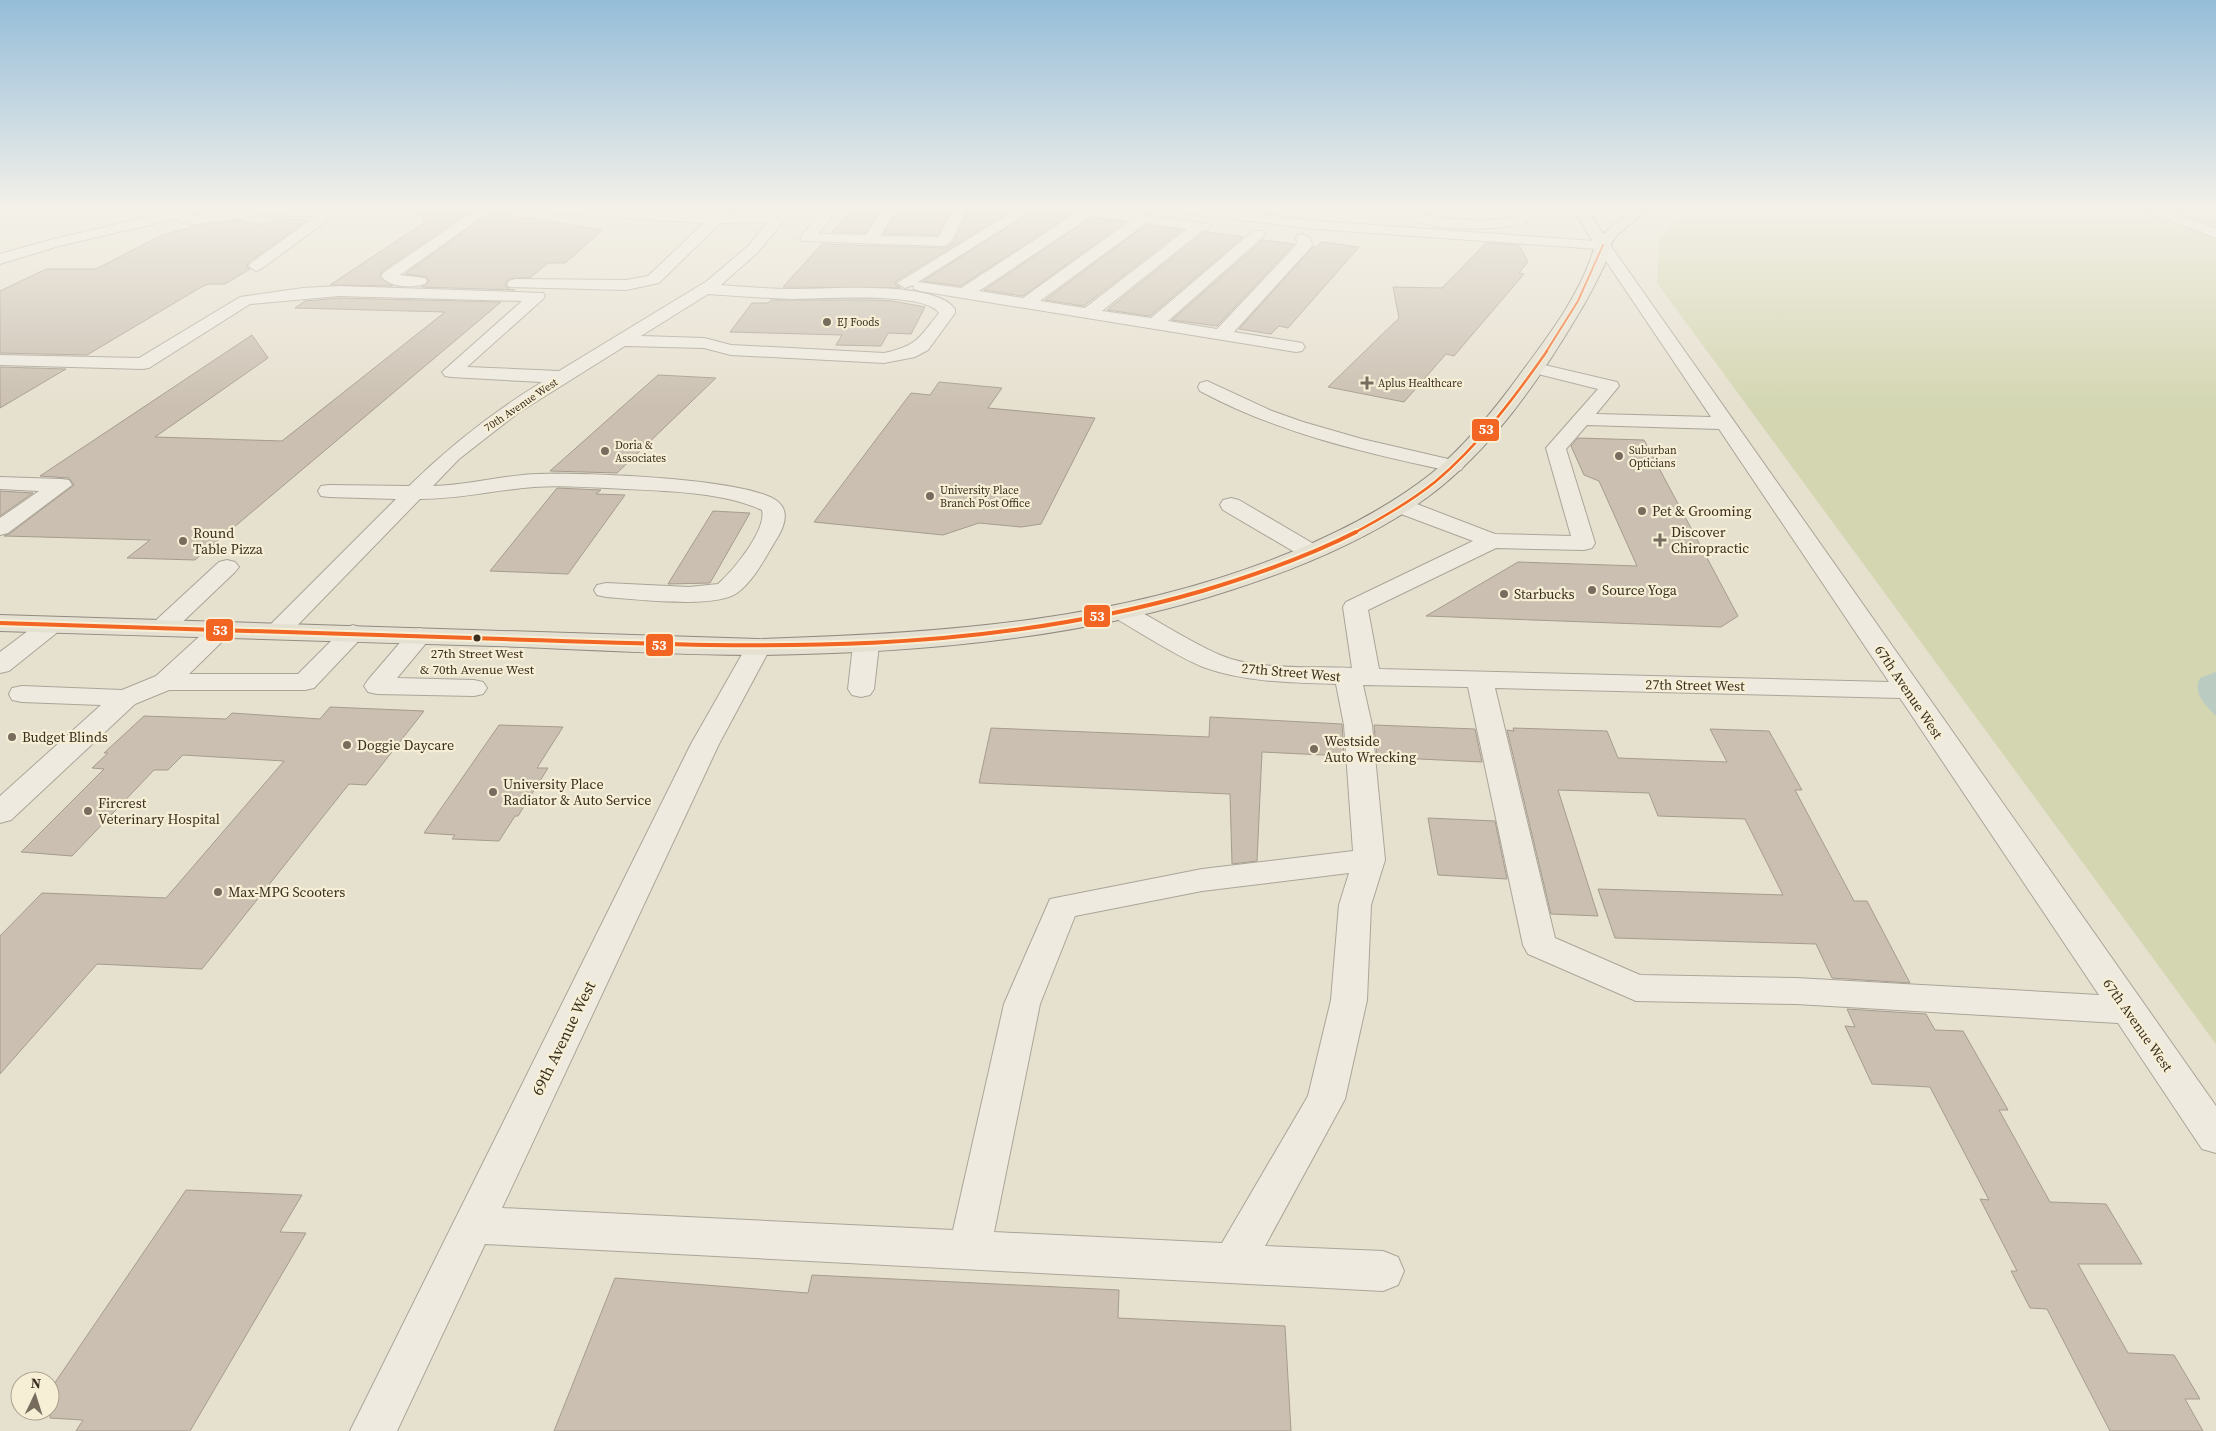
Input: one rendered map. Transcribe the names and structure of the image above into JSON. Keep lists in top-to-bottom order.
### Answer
{
  "streets": {
    "street": [
      "70th Avenue West",
      "27th Street West",
      "67th Avenue West",
      "69th Avenue West"
    ]
  },
  "crossings": [
    ["27th Street West", "67th Avenue West"]
  ],
  "places": {
    "other": [
      "EJ Foods",
      "Doria & Associates",
      "Suburban Opticians",
      "University Place Branch Post Office",
      "Pet & Grooming",
      "Round Table Pizza",
      "Source Yoga",
      "Starbucks",
      "27th Street West & 70th Avenue West",
      "Budget Blinds",
      "Doggie Daycare",
      "Westside Auto Wrecking",
      "University Place Radiator & Auto Service",
      "Fircrest Veterinary Hospital",
      "Max-MPG Scooters"
    ],
    "health": ["Aplus Healthcare", "Discover Chiropractic"]
  },
  "lines": ["transit line 53"],
  "north": "top"
}
